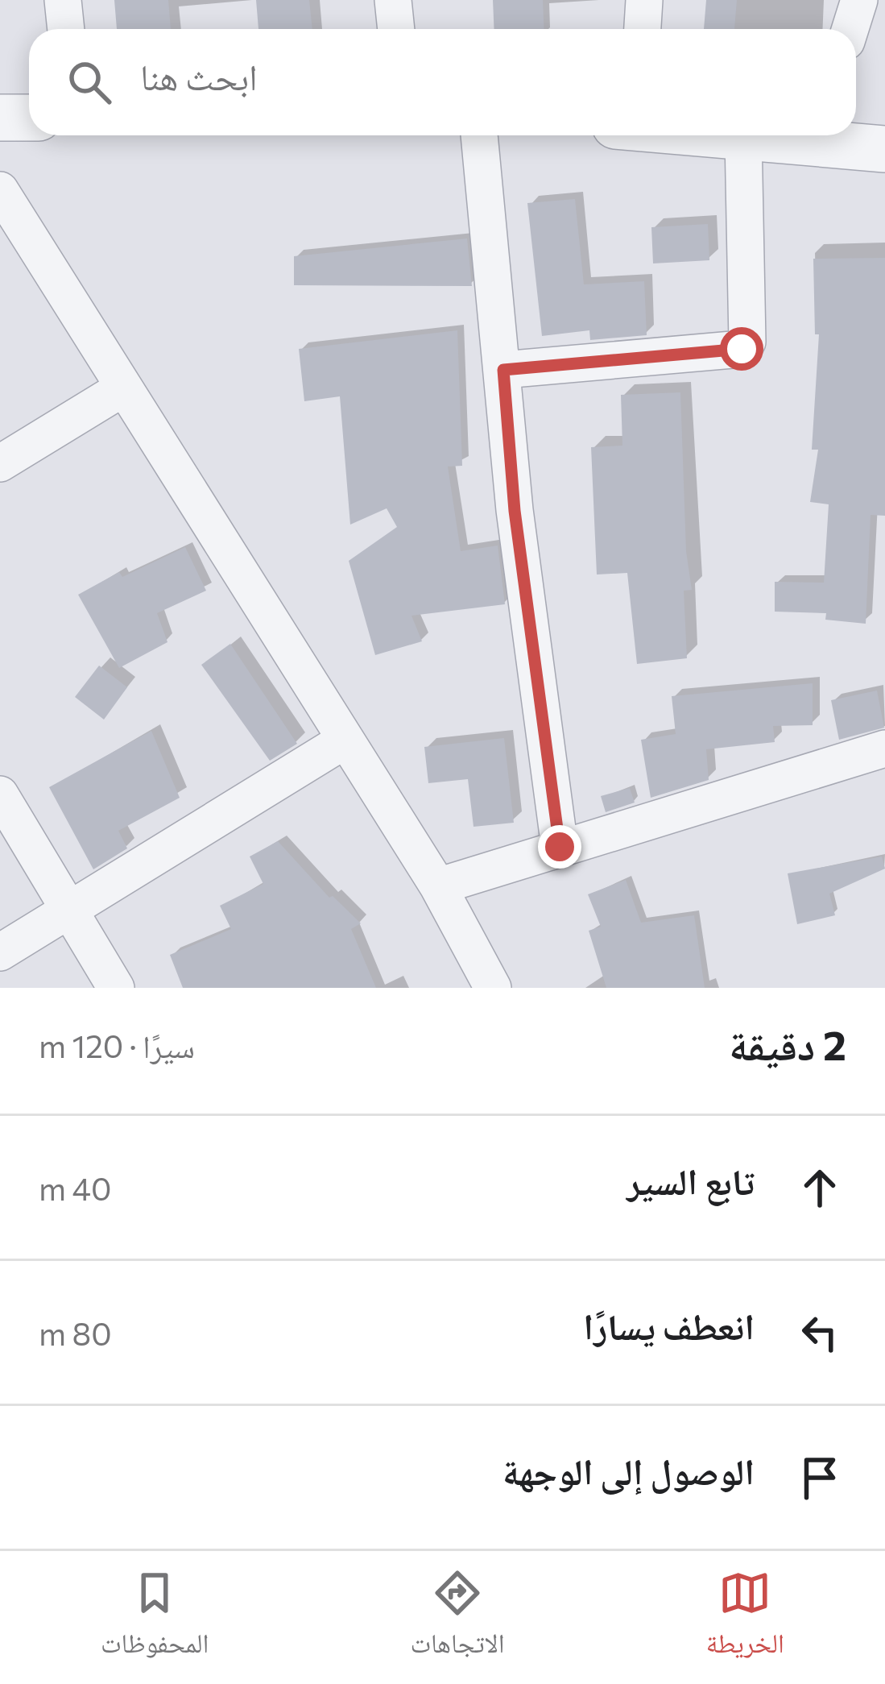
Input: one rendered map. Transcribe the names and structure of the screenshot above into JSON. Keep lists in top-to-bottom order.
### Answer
{
  "page": {
    "search": "ابحث هنا",
    "heading": ["2 دقيقة", "سيرًا · 120 m"],
    "list": [
      ["تابع السير", "40 m"],
      ["انعطف يسارًا", "80 m"],
      "الوصول إلى الوجهة"
    ],
    "nav": ["الخريطة", "الاتجاهات", "المحفوظات"]
  }
}
